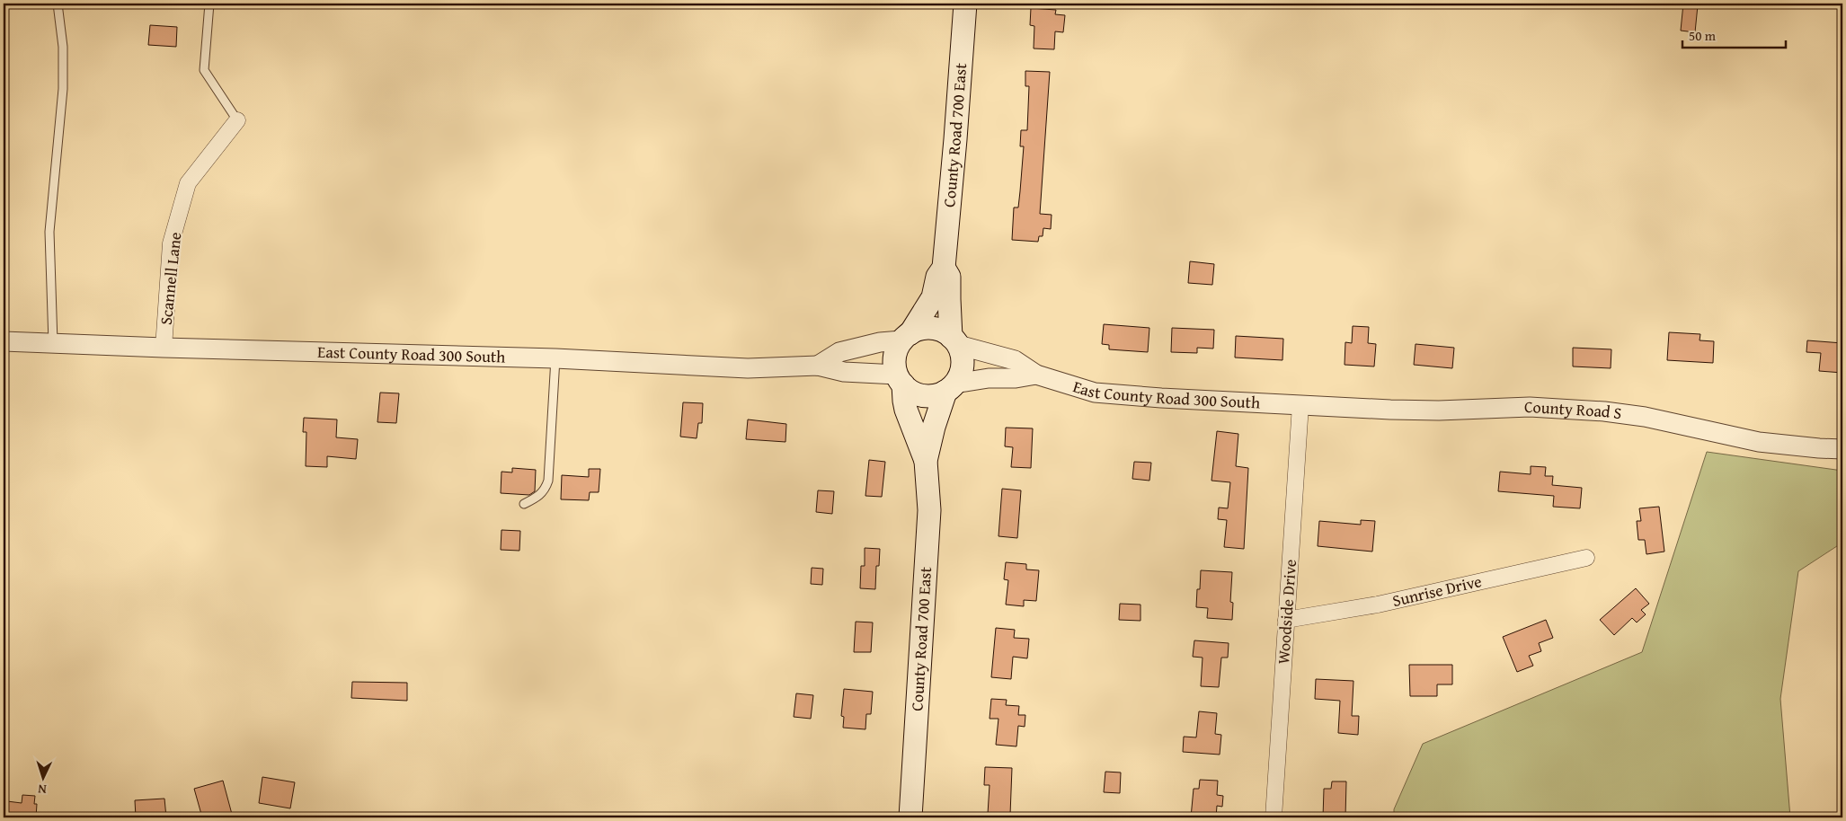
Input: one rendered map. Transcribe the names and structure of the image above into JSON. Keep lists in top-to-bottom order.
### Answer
{
  "streets": {
    "main road": ["County Road 700 East"],
    "street": [
      "Scannell Lane",
      "East County Road 300 South",
      "County Road S",
      "Sunrise Drive",
      "Woodside Drive"
    ]
  },
  "crossings": [
    ["County Road 700 East", "East County Road 300 South"],
    ["Scannell Lane", "East County Road 300 South"],
    ["East County Road 300 South", "County Road S"],
    ["East County Road 300 South", "Woodside Drive"],
    ["County Road S", "Woodside Drive"],
    ["Sunrise Drive", "Woodside Drive"]
  ],
  "scale_bar": "50 m",
  "north": "bottom"
}
